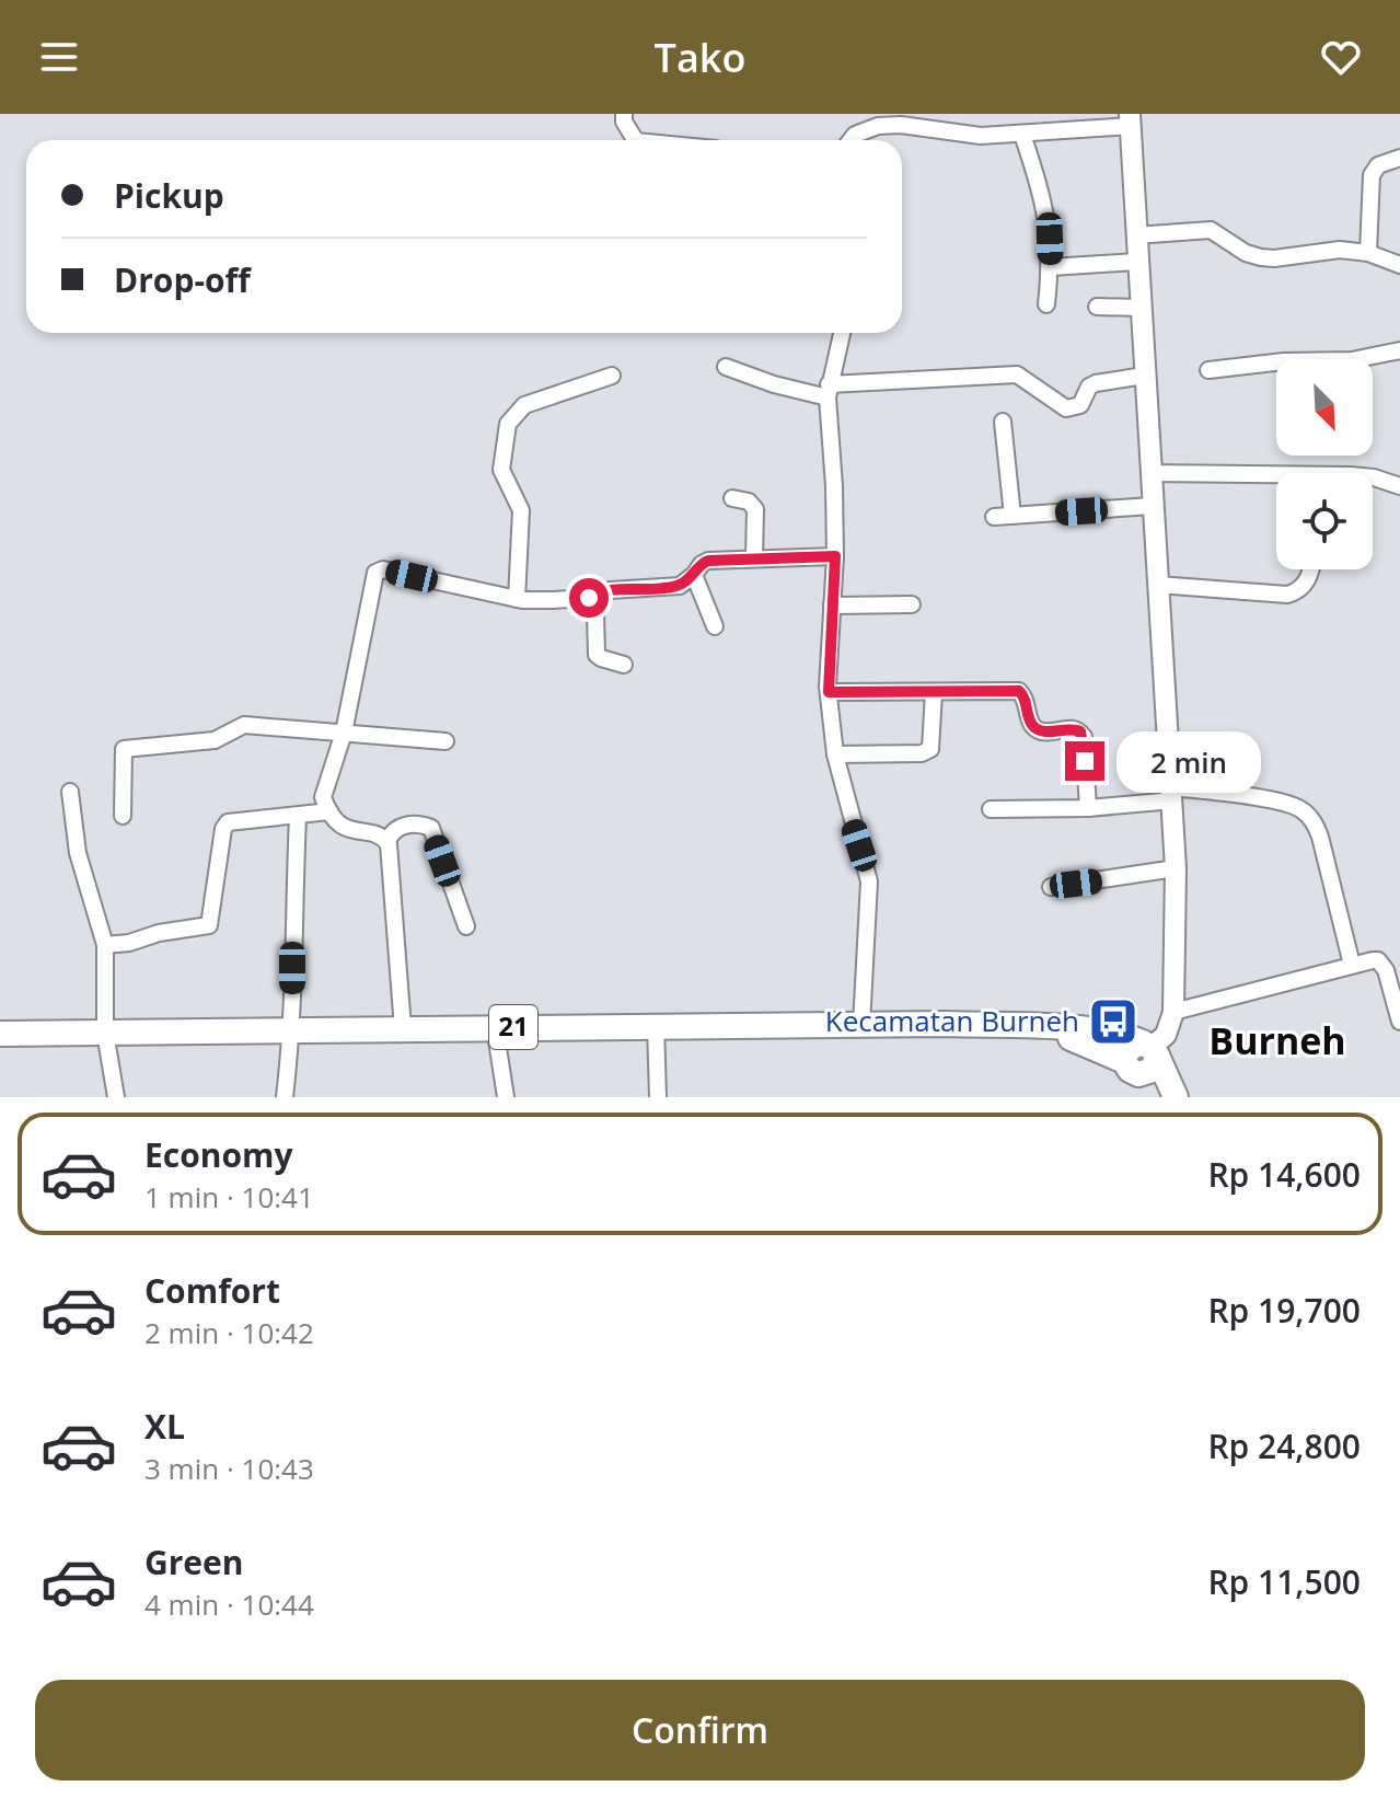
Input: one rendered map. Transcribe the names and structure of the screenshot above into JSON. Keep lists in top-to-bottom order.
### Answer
{
  "streets": {
    "highway": ["21"]
  },
  "districts": ["Burneh"],
  "places": {
    "bus stop": ["Kecamatan Burneh"]
  },
  "north": "bottom right",
  "page": {
    "header": "Tako",
    "banner": ["Pickup", "Drop-off"],
    "bubble": "2 min",
    "list": [
      {
        "name": "Economy",
        "note": "1 min · 10:41",
        "value": "Rp 14,600"
      },
      {
        "name": "Comfort",
        "note": "2 min · 10:42",
        "value": "Rp 19,700"
      },
      {
        "name": "XL",
        "note": "3 min · 10:43",
        "value": "Rp 24,800"
      },
      {
        "name": "Green",
        "note": "4 min · 10:44",
        "value": "Rp 11,500"
      }
    ],
    "buttons": "Confirm"
  }
}
